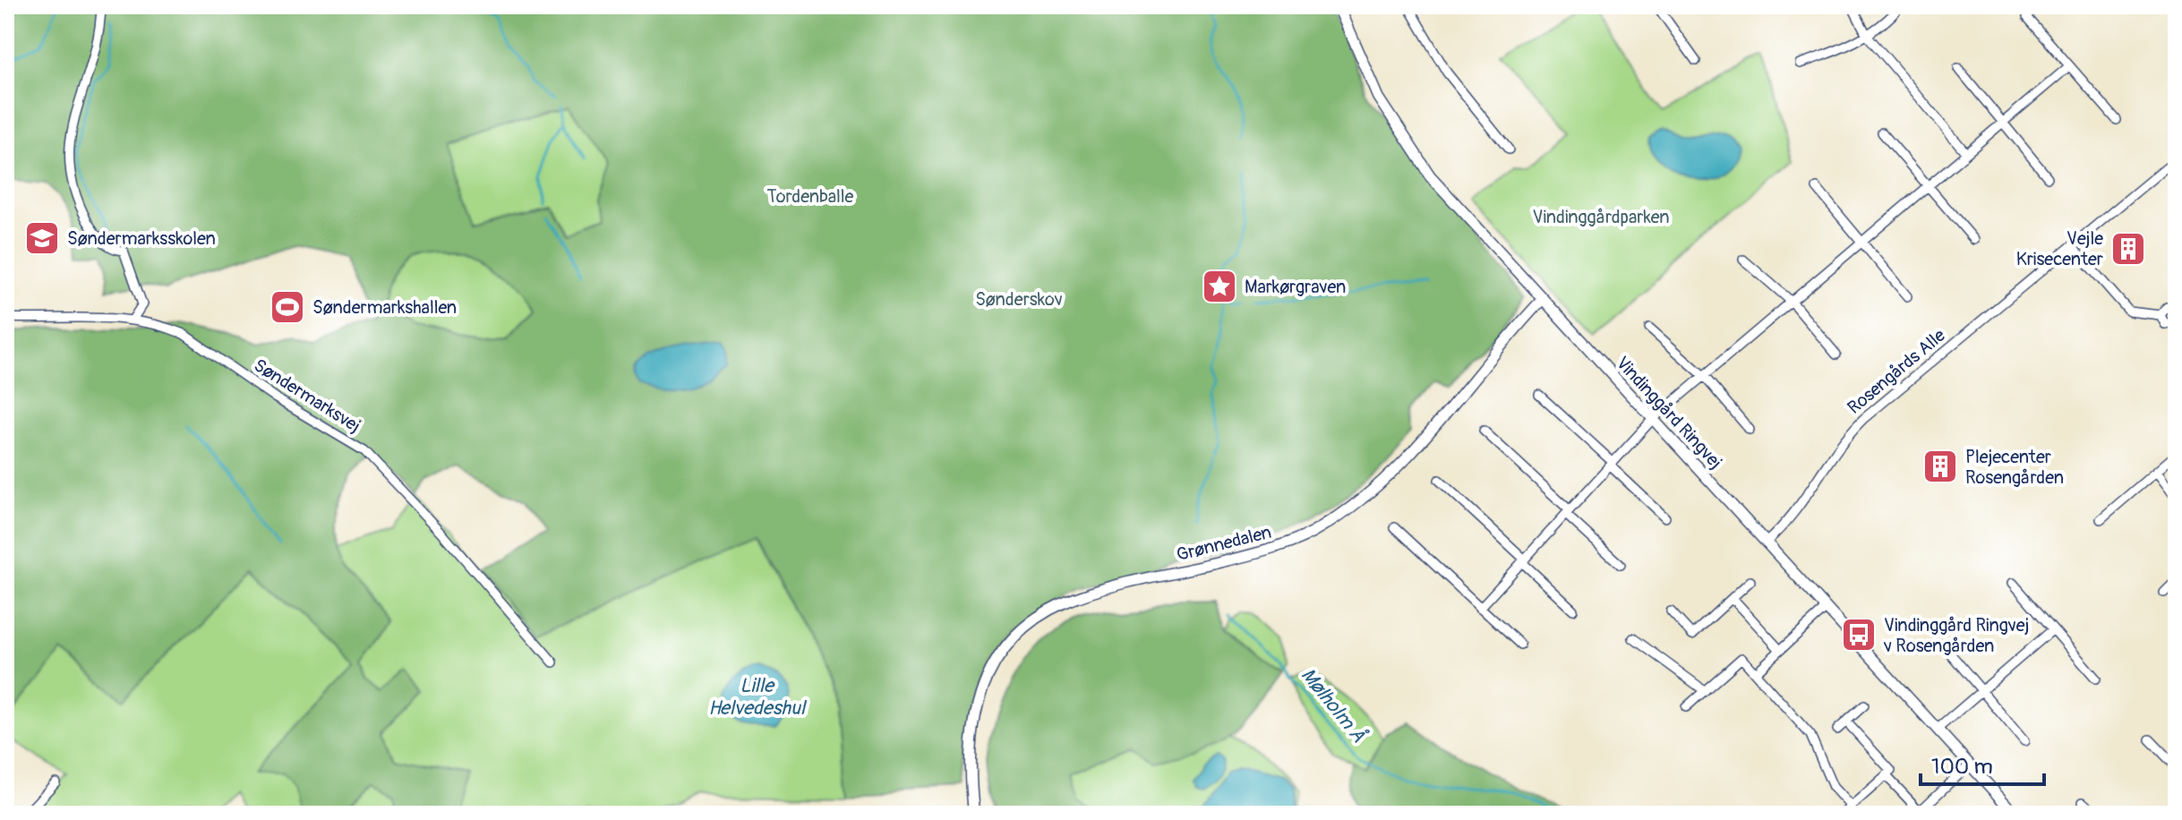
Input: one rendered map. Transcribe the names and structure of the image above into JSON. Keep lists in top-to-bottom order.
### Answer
{
  "streets": {
    "street": [
      "Rosengårds Alle",
      "Søndermarksvej",
      "Vindinggård Ringvej",
      "Grønnedalen"
    ]
  },
  "crossings": [
    ["Rosengårds Alle", "Vindinggård Ringvej"],
    ["Vindinggård Ringvej", "Grønnedalen"]
  ],
  "water": ["Lille Helvedeshul", "Mølholm Å"],
  "parks": ["Tordenballe", "Vindinggårdparken", "Sønderskov"],
  "places": {
    "school or university": ["Søndermarksskolen"],
    "building": ["Vejle Krisecenter", "Plejecenter Rosengården"],
    "place": ["Markørgraven"],
    "sports": ["Søndermarkshallen"],
    "bus stop": ["Vindinggård Ringvej v Rosengården"]
  },
  "scale_bar": "100 m"
}
